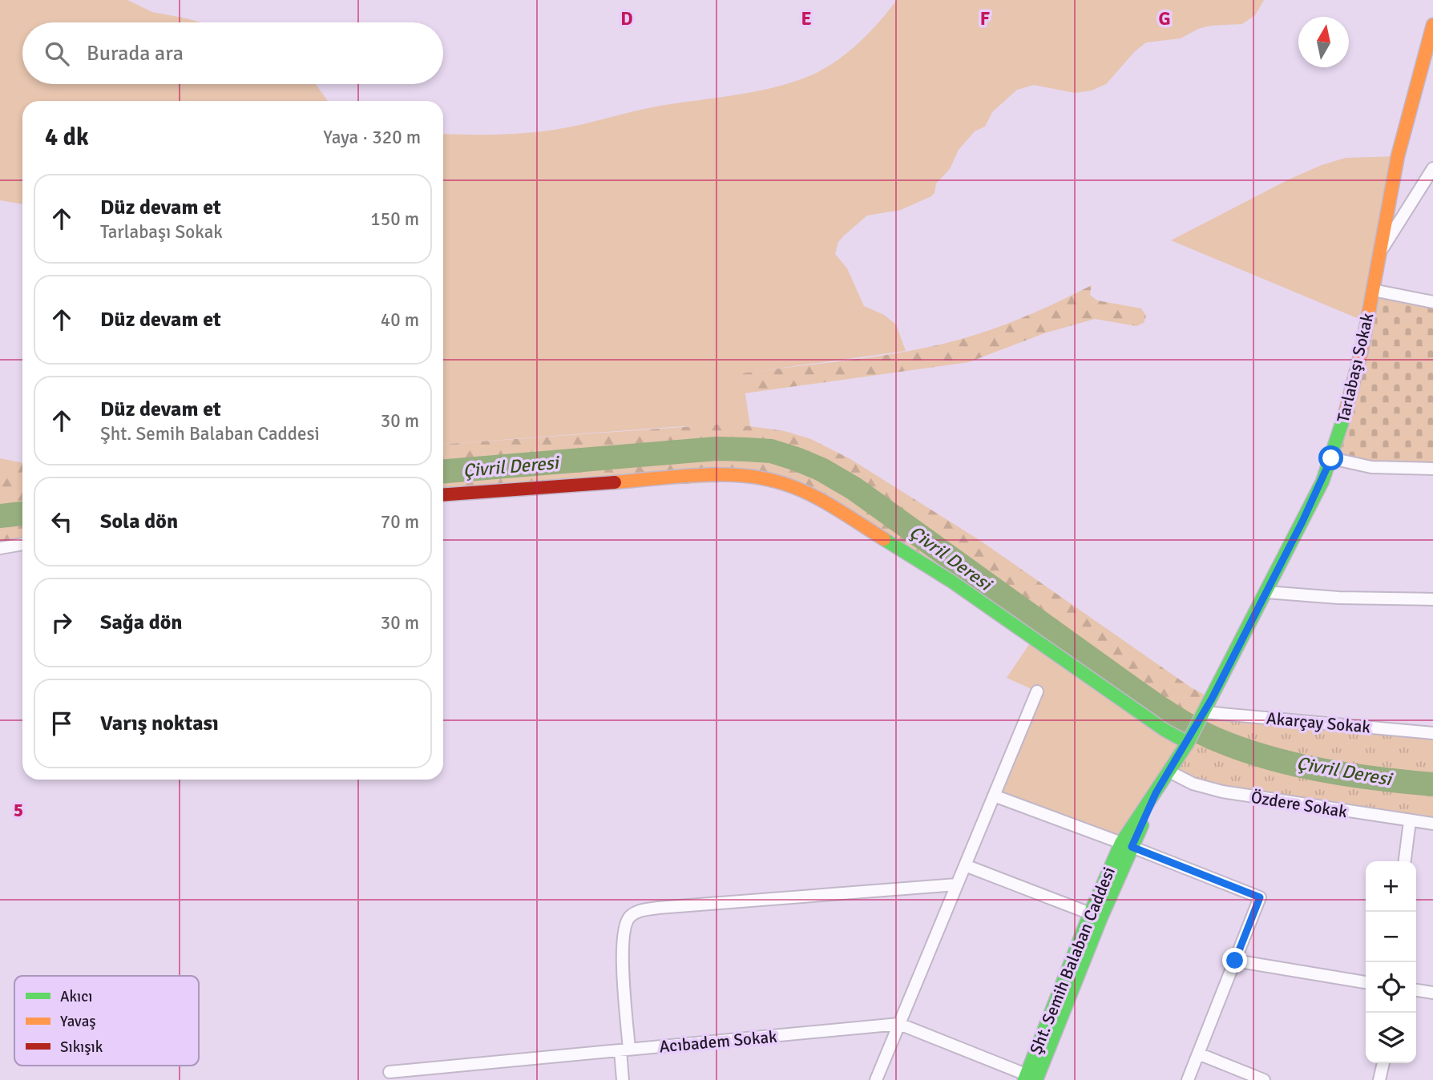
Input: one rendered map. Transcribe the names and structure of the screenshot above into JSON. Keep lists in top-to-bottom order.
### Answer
{
  "streets": {
    "street": [
      "Tarlabaşı Sokak",
      "Akarçay Sokak",
      "Özdere Sokak",
      "Şht. Semih Balaban Caddesi",
      "Acıbadem Sokak"
    ]
  },
  "crossings": [
    ["Tarlabaşı Sokak", "Akarçay Sokak"],
    ["Tarlabaşı Sokak", "Şht. Semih Balaban Caddesi"],
    ["Özdere Sokak", "Şht. Semih Balaban Caddesi"],
    ["Şht. Semih Balaban Caddesi", "Acıbadem Sokak"]
  ],
  "water": ["Çivril Deresi"],
  "legend": ["Akıcı", "Yavaş", "Sıkışık"],
  "north": "top",
  "page": {
    "search": "Burada ara",
    "heading": ["4 dk", "Yaya · 320 m"],
    "list": [
      ["Düz devam et", "Tarlabaşı Sokak", "150 m"],
      ["Düz devam et", "40 m"],
      ["Düz devam et", "Şht. Semih Balaban Caddesi", "30 m"],
      ["Sola dön", "70 m"],
      ["Sağa dön", "30 m"],
      "Varış noktası"
    ],
    "map_buttons": ["+", "−"]
  },
  "grid": {
    "columns": [
      "D",
      "E",
      "F",
      "G"
    ],
    "rows": ["5"]
  }
}
